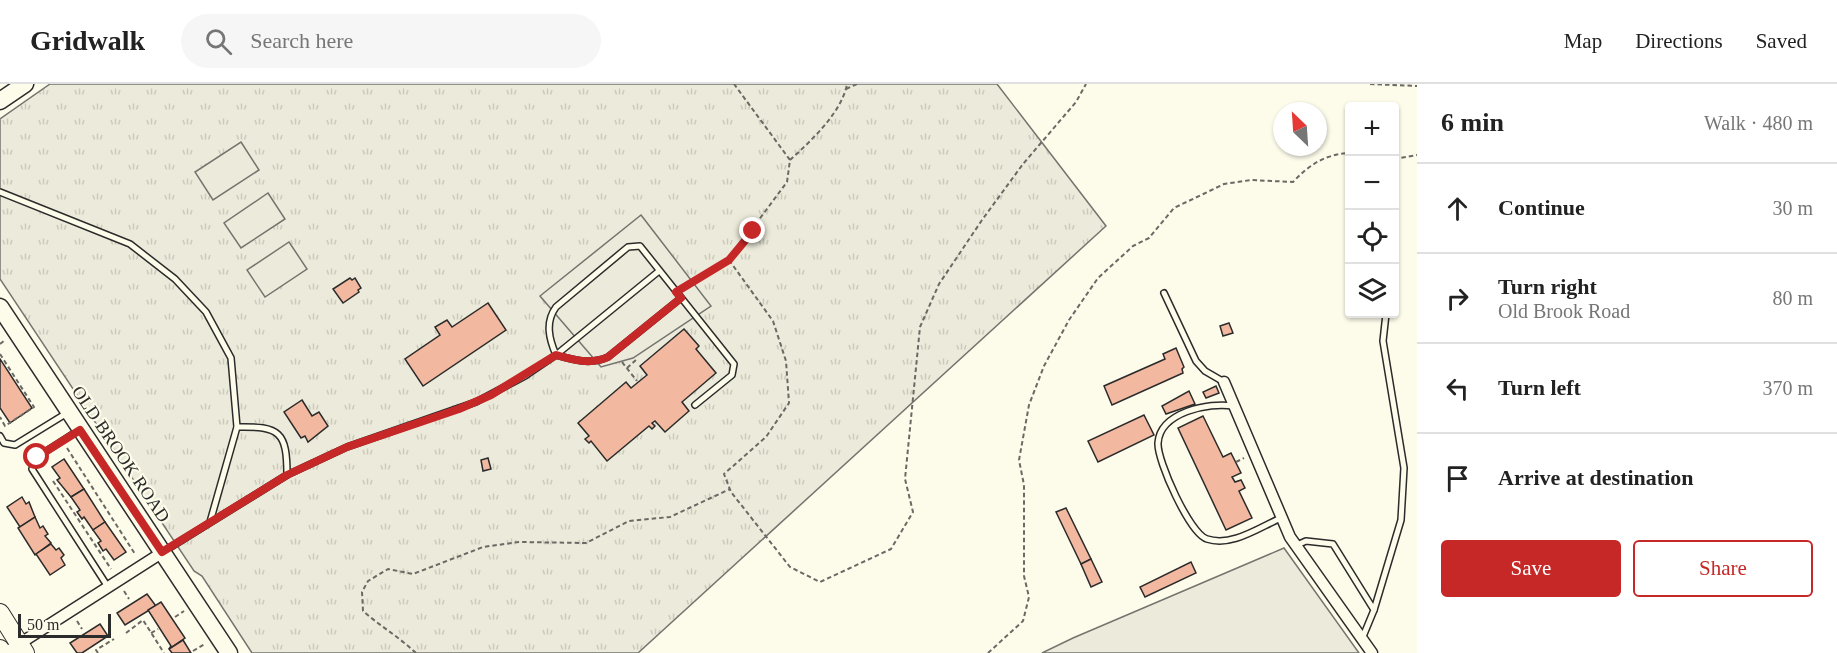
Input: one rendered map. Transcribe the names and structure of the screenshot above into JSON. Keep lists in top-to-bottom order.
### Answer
{
  "streets": {
    "street": ["OLD BROOK ROAD"]
  },
  "scale_bar": "50 m",
  "north": "top left",
  "page": {
    "header": "Gridwalk",
    "search": "Search here",
    "nav": ["Map", "Directions", "Saved"],
    "heading": ["6 min", "Walk · 480 m"],
    "map_buttons": ["+", "−"],
    "list": [
      ["Continue", "30 m"],
      ["Turn right", "Old Brook Road", "80 m"],
      ["Turn left", "370 m"],
      "Arrive at destination"
    ],
    "buttons": ["Save", "Share"],
    "scale": "50 m"
  }
}
